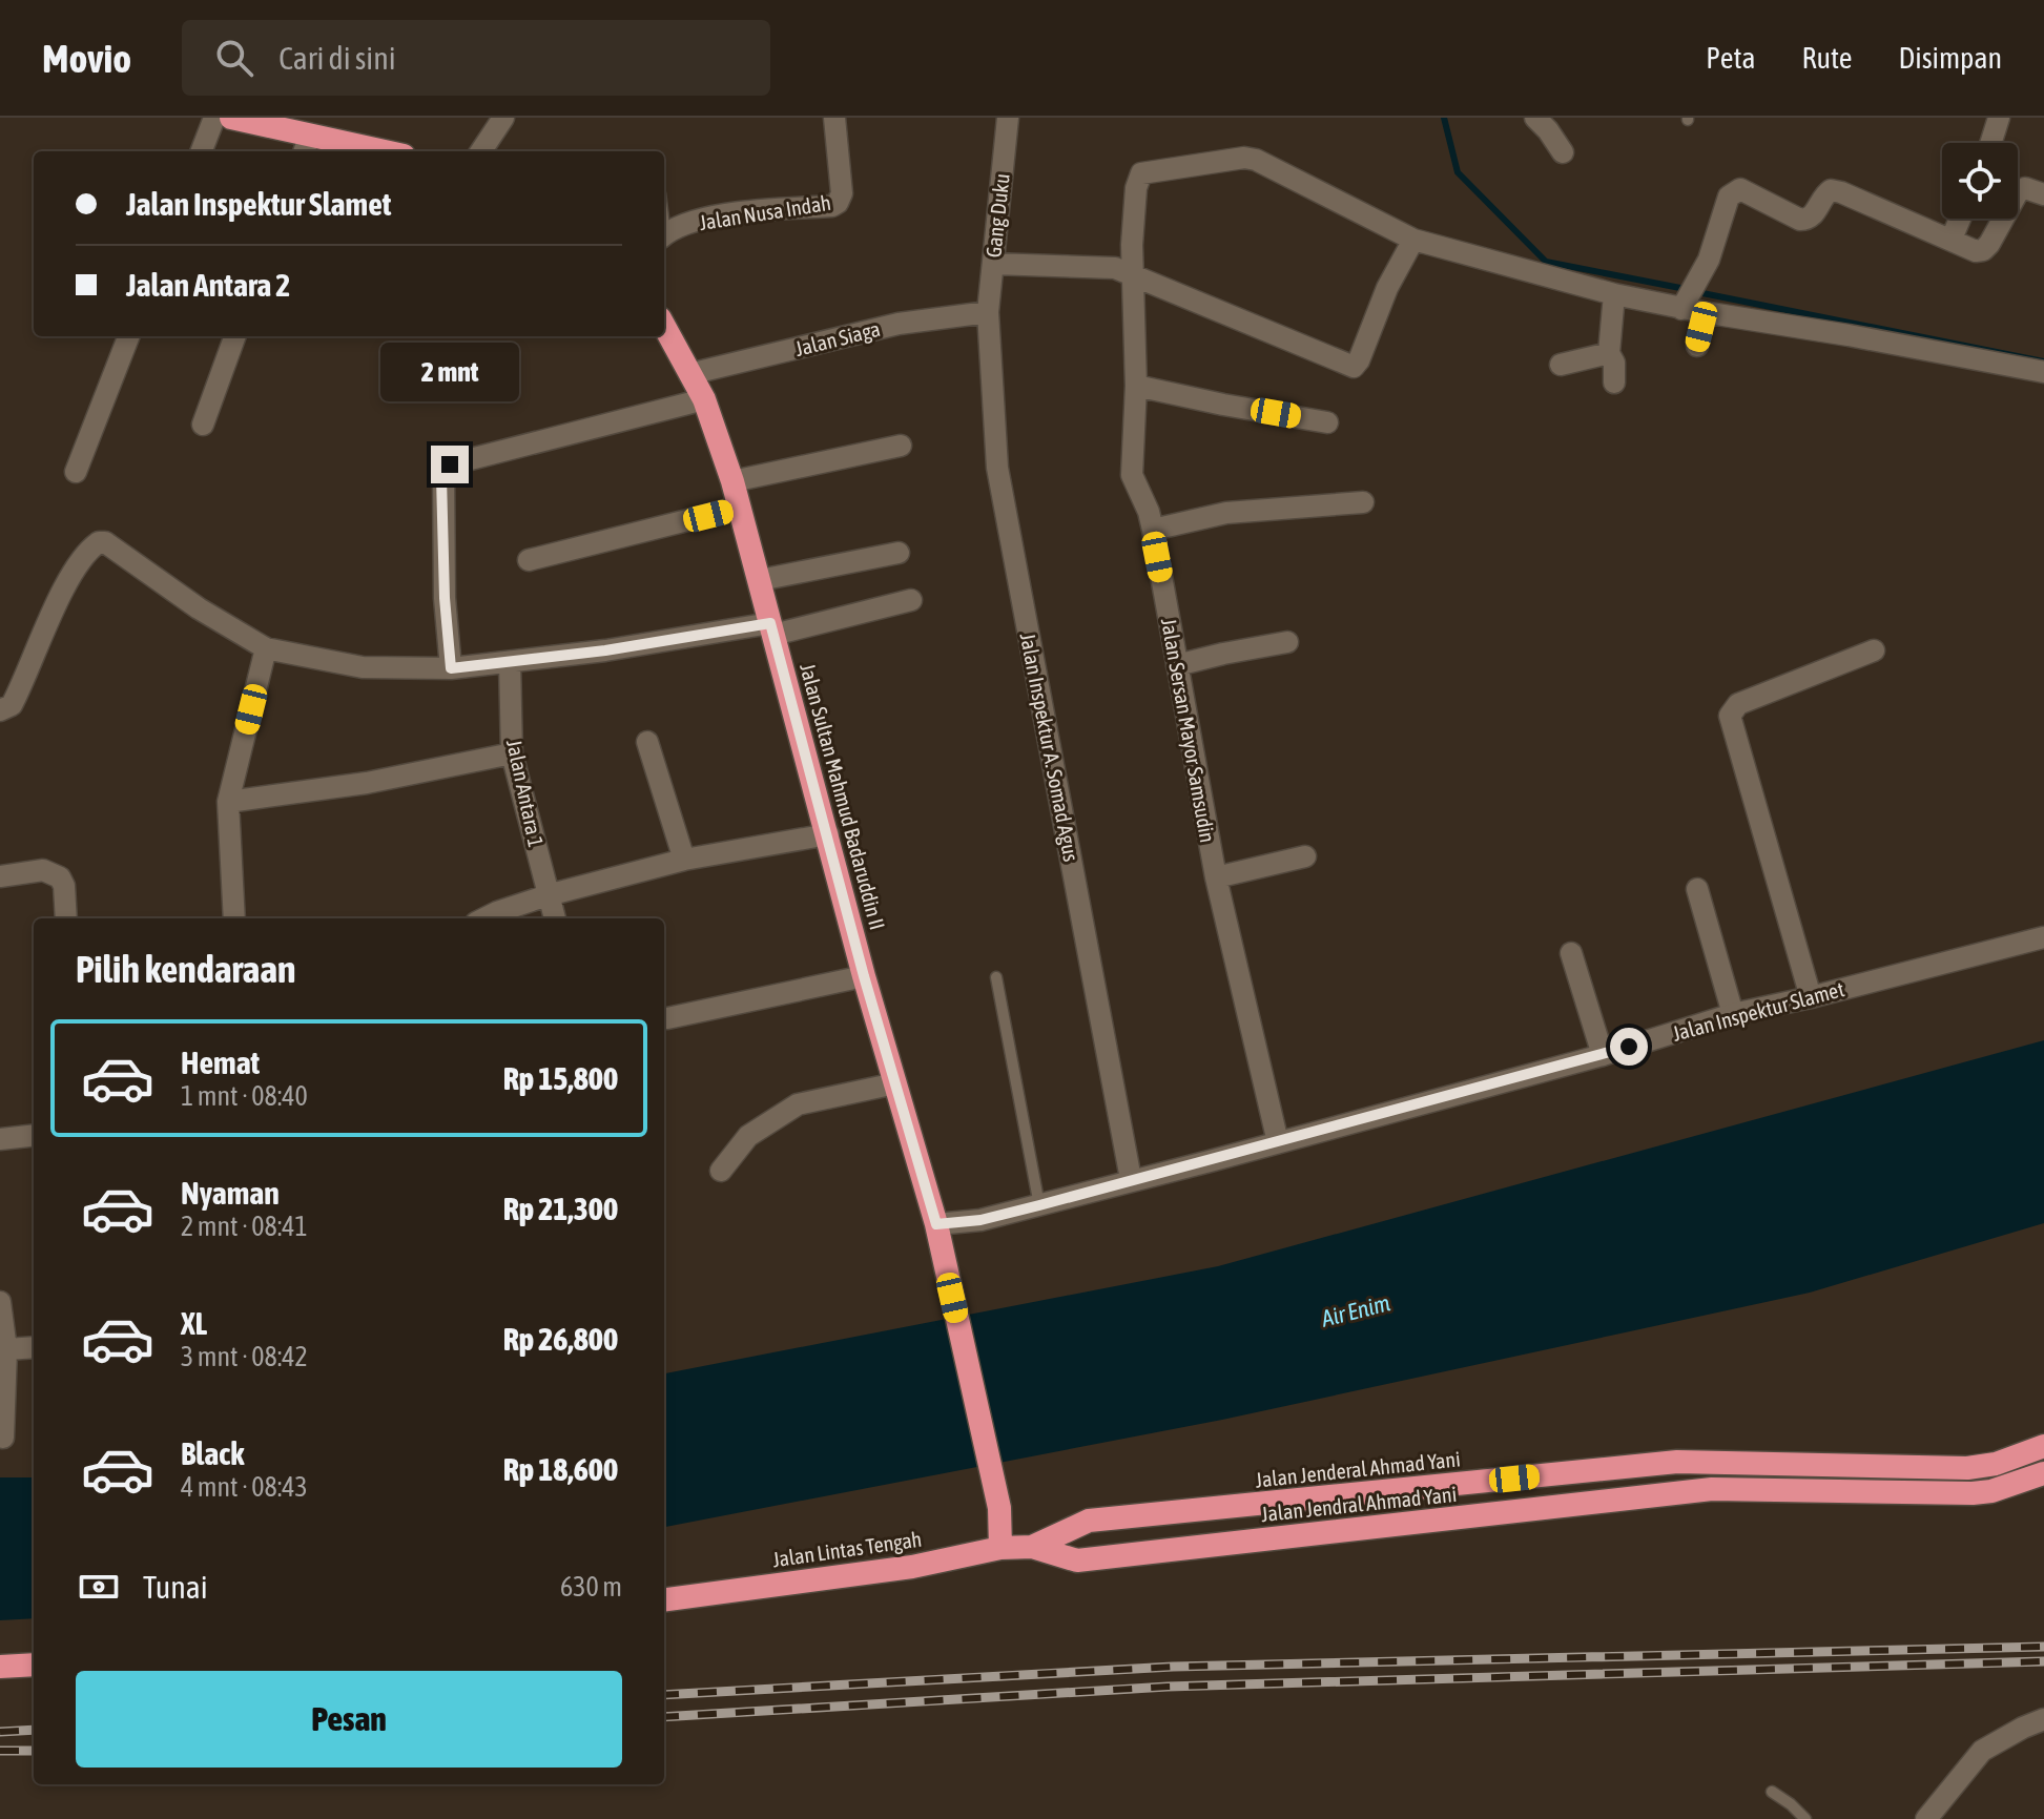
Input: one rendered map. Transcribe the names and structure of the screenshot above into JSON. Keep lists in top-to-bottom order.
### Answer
{
  "streets": {
    "highway": [
      "Jalan Sultan Mahmud Badaruddin II",
      "Jalan Jenderal Ahmad Yani",
      "Jalan Jendral Ahmad Yani",
      "Jalan Lintas Tengah"
    ],
    "street": [
      "Jalan Nusa Indah",
      "Gang Duku",
      "Jalan Siaga",
      "Jalan Sersan Mayor Samsudin",
      "Jalan Inspektur A. Somad Agus",
      "Jalan Antara 1",
      "Jalan Inspektur Slamet"
    ]
  },
  "crossings": [
    ["Gang Duku", "Jalan Siaga"],
    ["Gang Duku", "Jalan Inspektur A. Somad Agus"],
    ["Jalan Siaga", "Jalan Inspektur A. Somad Agus"],
    ["Jalan Siaga", "Jalan Sultan Mahmud Badaruddin II"],
    ["Jalan Sersan Mayor Samsudin", "Jalan Inspektur Slamet"],
    ["Jalan Inspektur A. Somad Agus", "Jalan Inspektur Slamet"],
    ["Jalan Sultan Mahmud Badaruddin II", "Jalan Inspektur Slamet"],
    ["Jalan Sultan Mahmud Badaruddin II", "Jalan Lintas Tengah"],
    ["Jalan Jenderal Ahmad Yani", "Jalan Jendral Ahmad Yani"],
    ["Jalan Jenderal Ahmad Yani", "Jalan Lintas Tengah"],
    ["Jalan Jendral Ahmad Yani", "Jalan Lintas Tengah"]
  ],
  "water": ["Air Enim"],
  "page": {
    "header": "Movio",
    "search": "Cari di sini",
    "nav": ["Peta", "Rute", "Disimpan"],
    "banner": ["Jalan Inspektur Slamet", "Jalan Antara 2"],
    "bubble": "2 mnt",
    "heading": "Pilih kendaraan",
    "list": [
      {
        "name": "Hemat",
        "note": "1 mnt · 08:40",
        "value": "Rp 15,800"
      },
      {
        "name": "Nyaman",
        "note": "2 mnt · 08:41",
        "value": "Rp 21,300"
      },
      {
        "name": "XL",
        "note": "3 mnt · 08:42",
        "value": "Rp 26,800"
      },
      {
        "name": "Black",
        "note": "4 mnt · 08:43",
        "value": "Rp 18,600"
      }
    ],
    "pay": ["Tunai", "630 m"],
    "buttons": "Pesan"
  }
}
